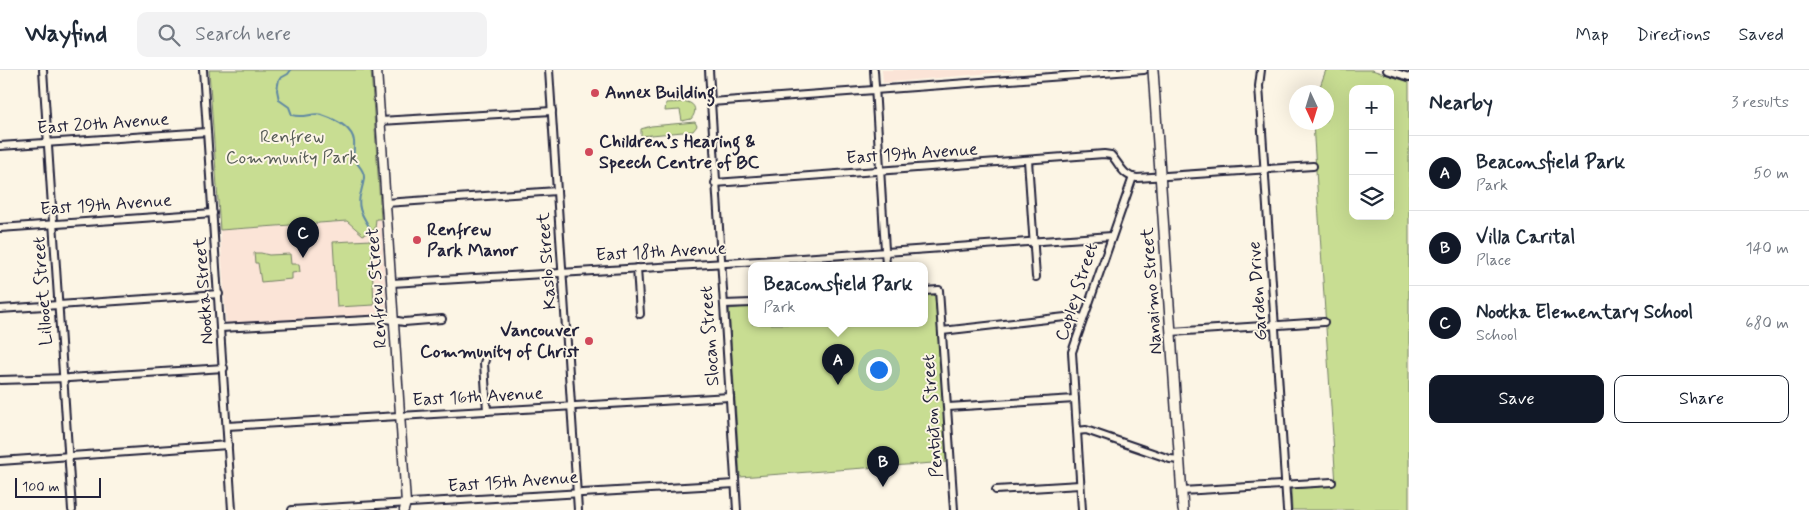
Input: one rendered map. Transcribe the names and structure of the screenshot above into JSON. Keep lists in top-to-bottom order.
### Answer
{
  "streets": {
    "main road": ["Nanaimo Street"],
    "street": [
      "East 20th Avenue",
      "East 19th Avenue",
      "East 18th Avenue",
      "Kaslo Street",
      "Renfrew Street",
      "Lillooet Street",
      "Nootka Street",
      "Garden Drive",
      "Copley Street",
      "Slocan Street",
      "East 16th Avenue",
      "Penticton Street",
      "East 15th Avenue"
    ]
  },
  "crossings": [
    ["East 20th Avenue", "Lillooet Street"],
    ["East 20th Avenue", "Nootka Street"],
    ["East 19th Avenue", "Lillooet Street"],
    ["East 19th Avenue", "Nootka Street"],
    ["East 19th Avenue", "Copley Street"],
    ["East 19th Avenue", "Slocan Street"],
    ["East 18th Avenue", "Kaslo Street"],
    ["East 18th Avenue", "Renfrew Street"],
    ["East 18th Avenue", "Copley Street"],
    ["East 18th Avenue", "Slocan Street"],
    ["Kaslo Street", "East 16th Avenue"],
    ["Kaslo Street", "East 15th Avenue"],
    ["Renfrew Street", "East 16th Avenue"],
    ["Renfrew Street", "East 15th Avenue"],
    ["Nootka Street", "East 16th Avenue"],
    ["Slocan Street", "East 16th Avenue"],
    ["Slocan Street", "East 15th Avenue"]
  ],
  "parks": ["Renfrew Community Park"],
  "places": [
    "Annex Building",
    "Children’s Hearing & Speech Centre of BC",
    "Renfrew Park Manor",
    "Vancouver Community of Christ"
  ],
  "scale_bar": "100 m",
  "north": "bottom",
  "page": {
    "header": "Wayfind",
    "search": "Search here",
    "nav": ["Map", "Directions", "Saved"],
    "heading": ["Nearby", "3 results"],
    "map_buttons": ["+", "−"],
    "list": [
      {
        "mark": "A",
        "name": "Beaconsfield Park",
        "note": "Park",
        "value": "50 m"
      },
      {
        "mark": "B",
        "name": "Villa Carital",
        "note": "Place",
        "value": "140 m"
      },
      {
        "mark": "C",
        "name": "Nootka Elementary School",
        "note": "School",
        "value": "680 m"
      }
    ],
    "pins": ["C", "A", "B"],
    "popup": ["Beaconsfield Park", "Park"],
    "buttons": ["Save", "Share"],
    "scale": "100 m"
  }
}
